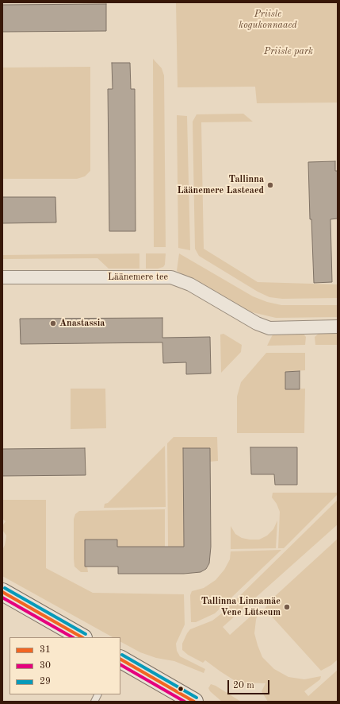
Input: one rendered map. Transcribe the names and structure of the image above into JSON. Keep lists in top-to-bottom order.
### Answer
{
  "streets": {
    "street": ["Läänemere tee"]
  },
  "parks": ["Priisle kogukonnaaed", "Priisle park"],
  "places": ["Tallinna Läänemere Lasteaed", "Anastassia", "Tallinna Linnamäe Vene Lütseum"],
  "lines": ["transit line 29", "transit line 31", "transit line 30"],
  "legend": ["31", "30", "29"],
  "scale_bar": "20 m"
}
